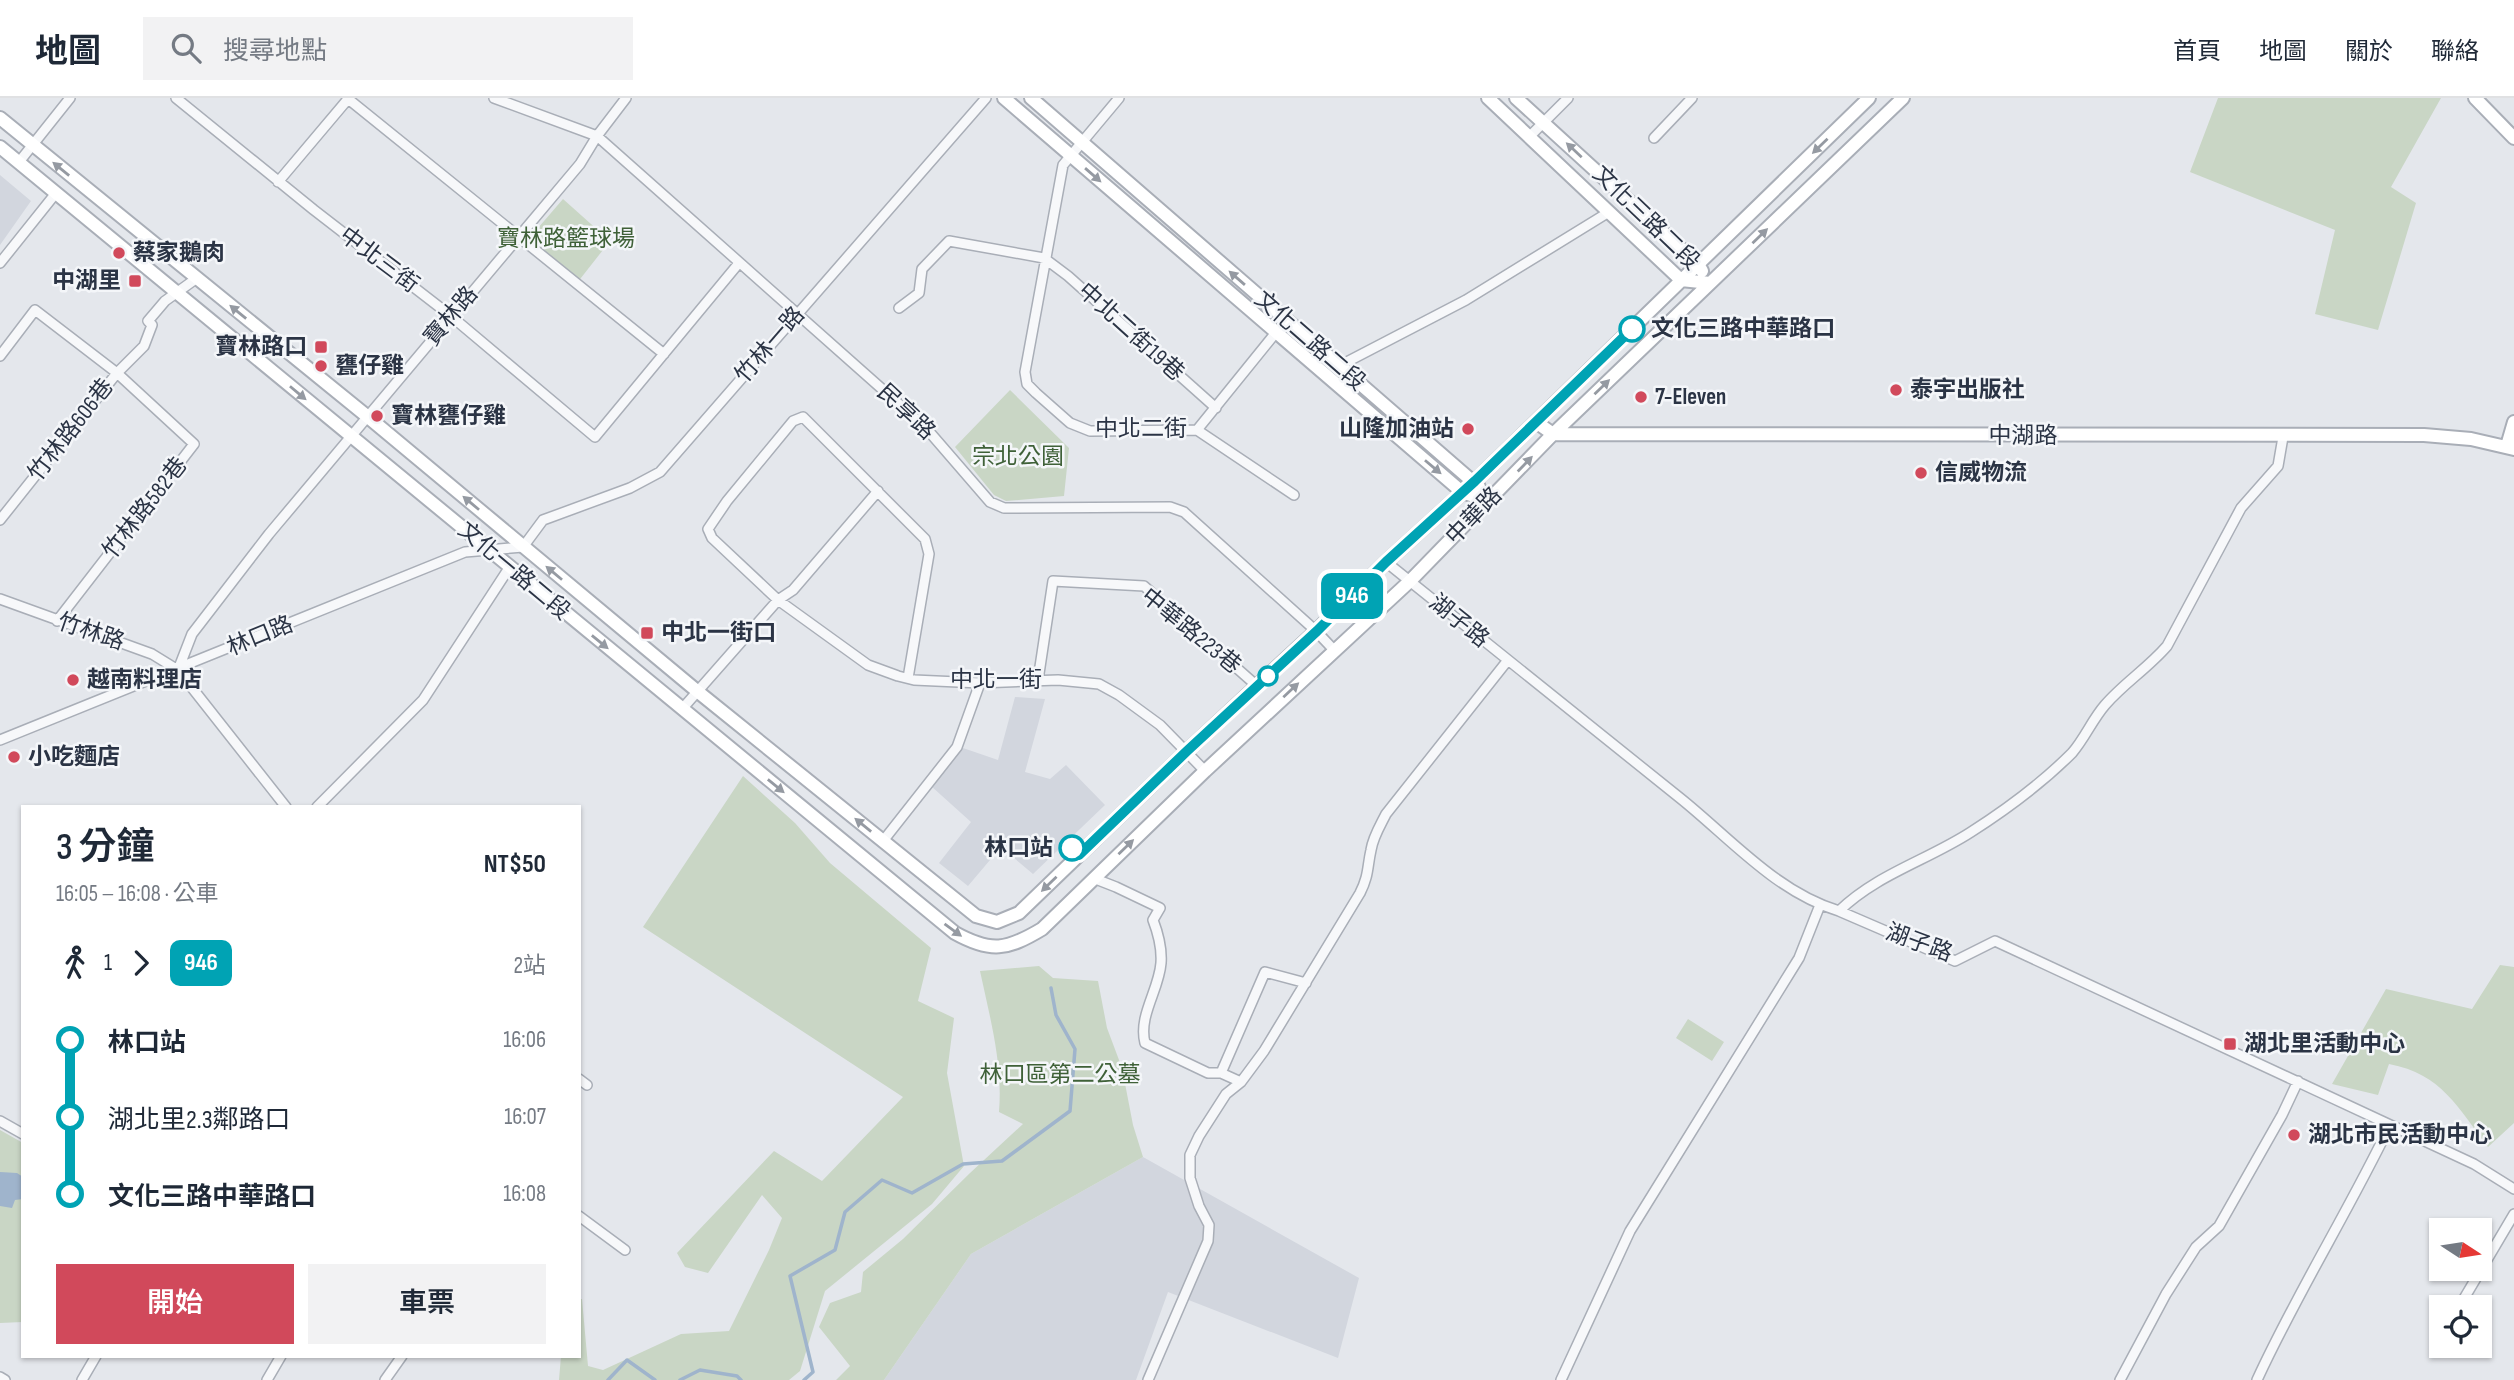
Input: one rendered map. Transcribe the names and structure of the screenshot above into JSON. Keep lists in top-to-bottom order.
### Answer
{
  "streets": {
    "main road": [
      "文化三路二段",
      "文化二路二段",
      "中湖路",
      "中華路",
      "文化一路二段"
    ],
    "street": [
      "中北三街",
      "寶林路",
      "中北二街19巷",
      "竹林一路",
      "民享路",
      "中北二街",
      "竹林路606巷",
      "竹林路582巷",
      "湖子路",
      "中華路223巷",
      "竹林路",
      "林口路",
      "中北一街"
    ]
  },
  "crossings": [
    ["文化三路二段", "中華路"],
    ["中北三街", "寶林路"],
    ["中北三街", "民享路"],
    ["寶林路", "民享路"],
    ["寶林路", "文化一路二段"],
    ["寶林路", "竹林路"],
    ["寶林路", "林口路"],
    ["中北二街19巷", "中北二街"],
    ["文化二路二段", "中北二街"],
    ["文化二路二段", "中華路"],
    ["竹林一路", "民享路"],
    ["竹林一路", "文化一路二段"],
    ["竹林一路", "林口路"],
    ["民享路", "中華路"],
    ["竹林路606巷", "竹林路582巷"],
    ["竹林路606巷", "文化一路二段"],
    ["中湖路", "中華路"],
    ["竹林路582巷", "竹林路"],
    ["中華路", "文化一路二段"],
    ["中華路", "湖子路"],
    ["中華路", "中華路223巷"],
    ["中華路", "中北一街"],
    ["文化一路二段", "林口路"],
    ["中華路223巷", "中北一街"],
    ["竹林路", "林口路"]
  ],
  "parks": ["寶林路籃球場", "宗北公園", "林口區第二公墓"],
  "places": {
    "other": [
      "蔡家鵝肉",
      "文化三路中華路口",
      "甕仔雞",
      "泰宇出版社",
      "7-Eleven",
      "寶林甕仔雞",
      "山隆加油站",
      "信威物流",
      "越南料理店",
      "小吃麵店",
      "林口站",
      "湖北市民活動中心"
    ],
    "transit": [
      "中湖里",
      "寶林路口",
      "中北一街口",
      "湖北里活動中心"
    ]
  },
  "lines": ["bus line 946"],
  "north": "right",
  "page": {
    "header": "地圖",
    "search": "搜尋地點",
    "nav": [
      "首頁",
      "地圖",
      "關於",
      "聯絡"
    ],
    "on_map": "946",
    "heading": ["3 分鐘", "16:05 – 16:08 · 公車", "NT$50"],
    "legs": ["1", "946", "2站"],
    "list": [
      {
        "name": "林口站",
        "value": "16:06"
      },
      {
        "name": "湖北里2.3鄰路口",
        "value": "16:07"
      },
      {
        "name": "文化三路中華路口",
        "value": "16:08"
      }
    ],
    "buttons": ["開始", "車票"]
  }
}
